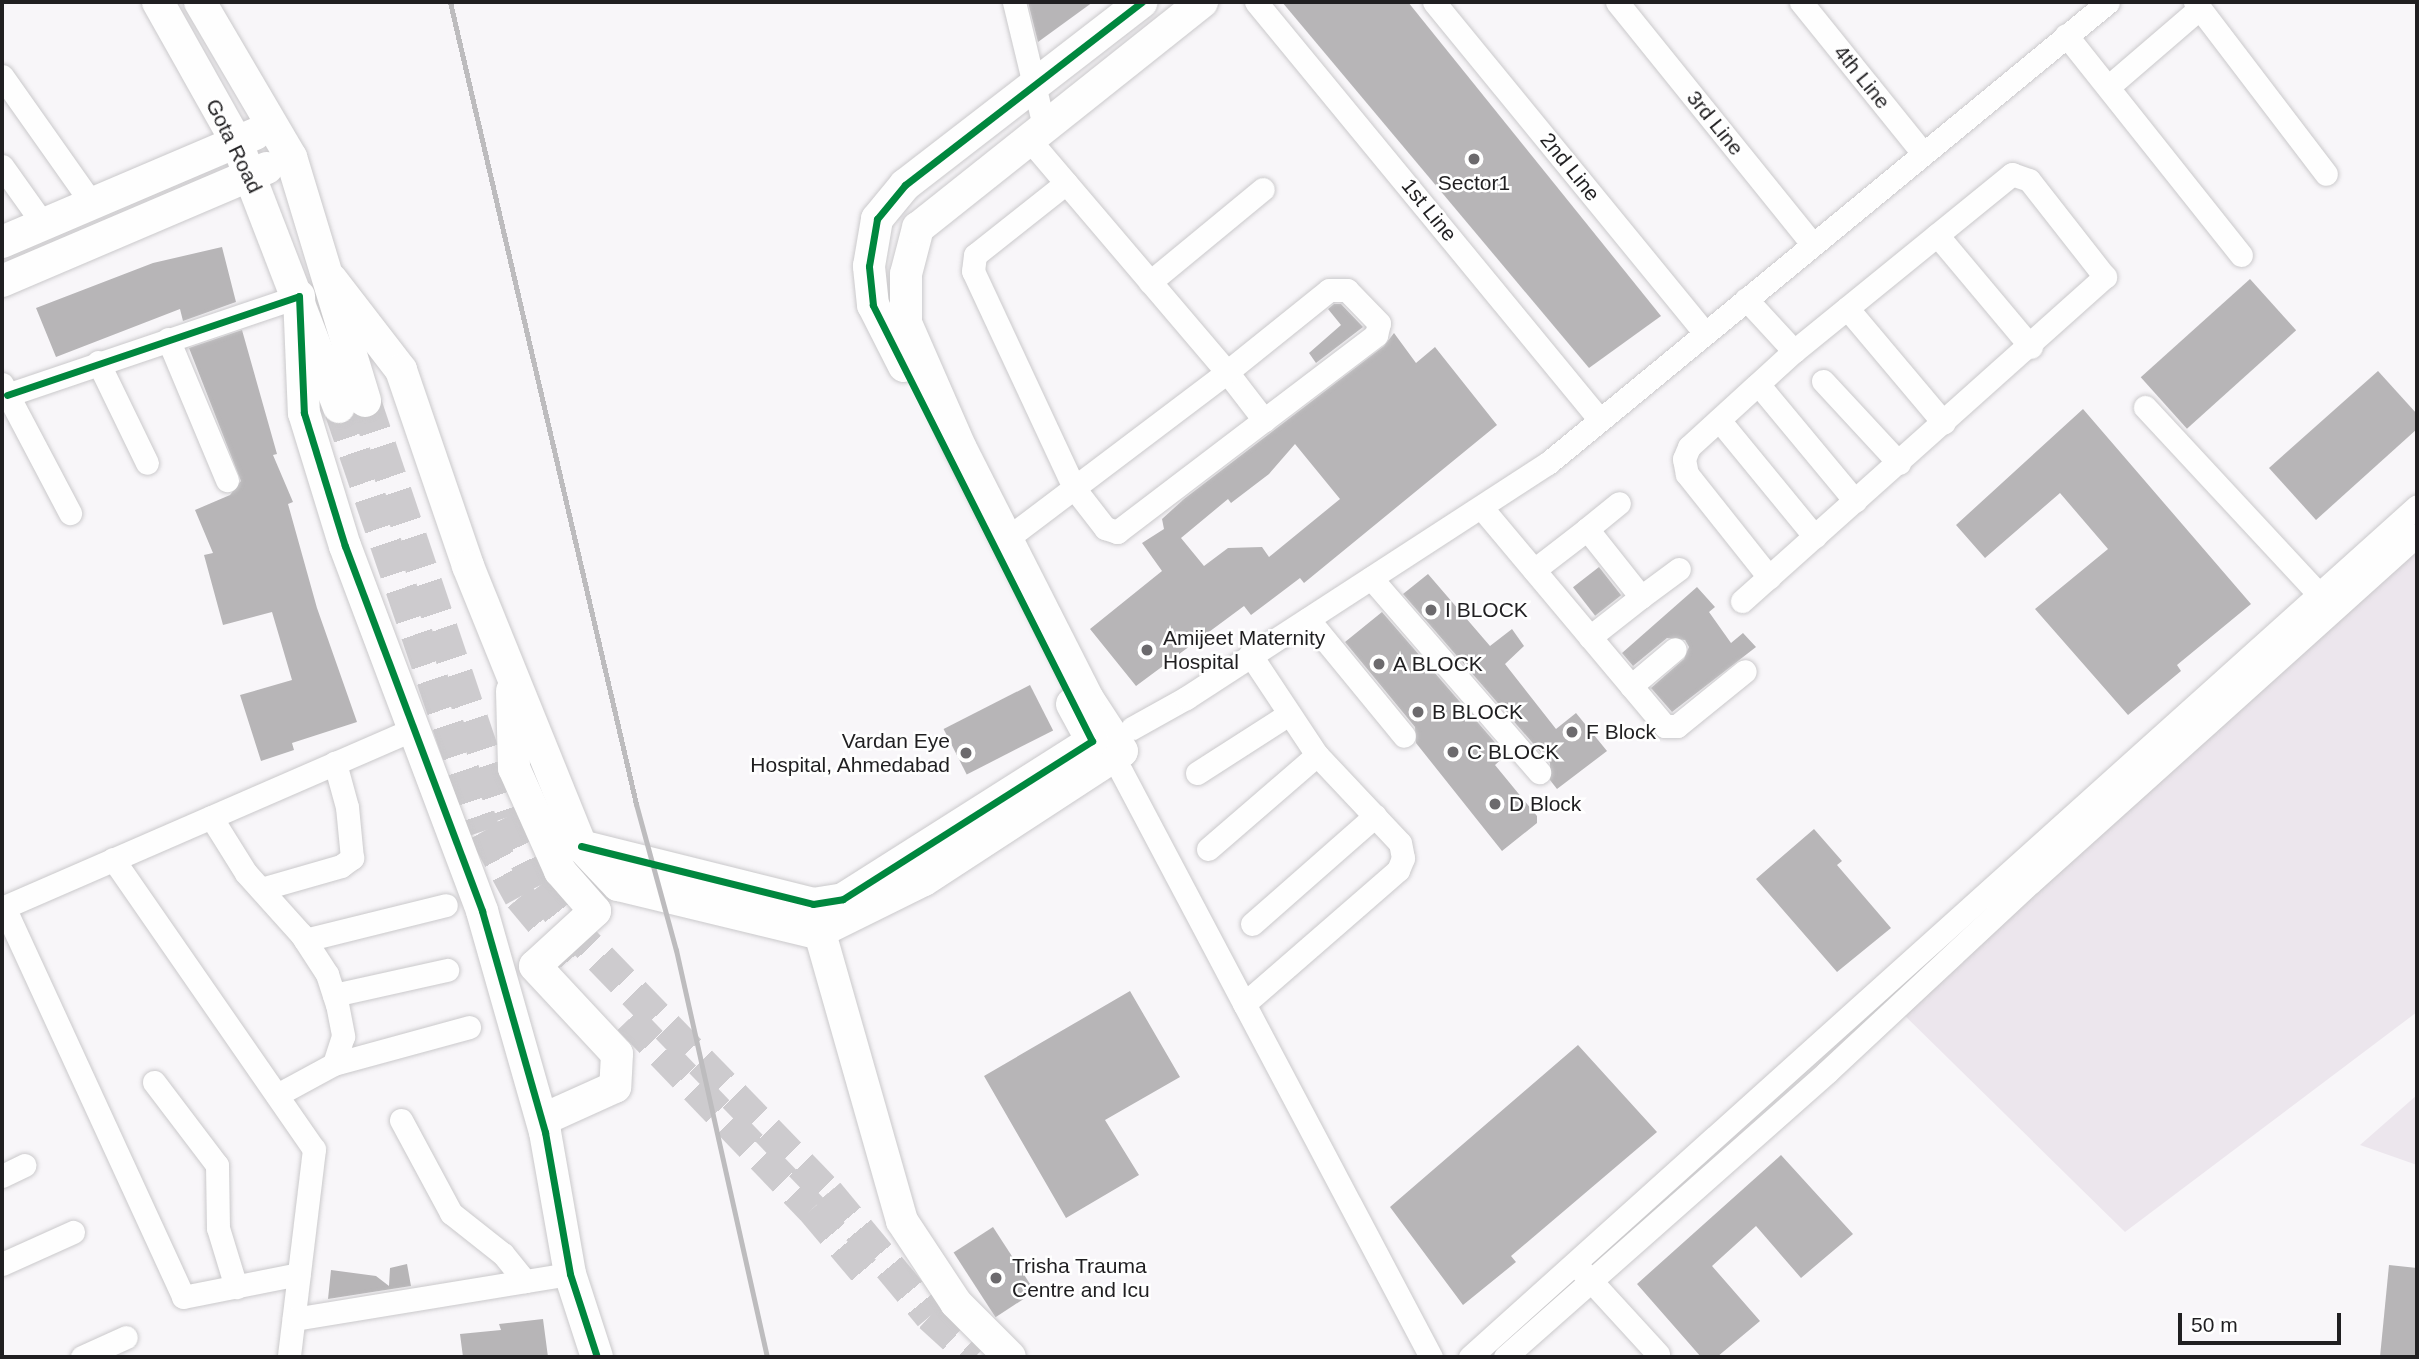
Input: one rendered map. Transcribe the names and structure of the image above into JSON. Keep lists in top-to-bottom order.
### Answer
{
  "streets": {
    "street": [
      "4th Line",
      "3rd Line",
      "Gota Road",
      "2nd Line",
      "1st Line"
    ]
  },
  "places": [
    "Sector1",
    "I BLOCK",
    "Amijeet Maternity Hospital",
    "A BLOCK",
    "B BLOCK",
    "F Block",
    "C BLOCK",
    "Vardan Eye Hospital, Ahmedabad",
    "D Block",
    "Trisha Trauma Centre and Icu"
  ],
  "scale_bar": "50 m"
}
